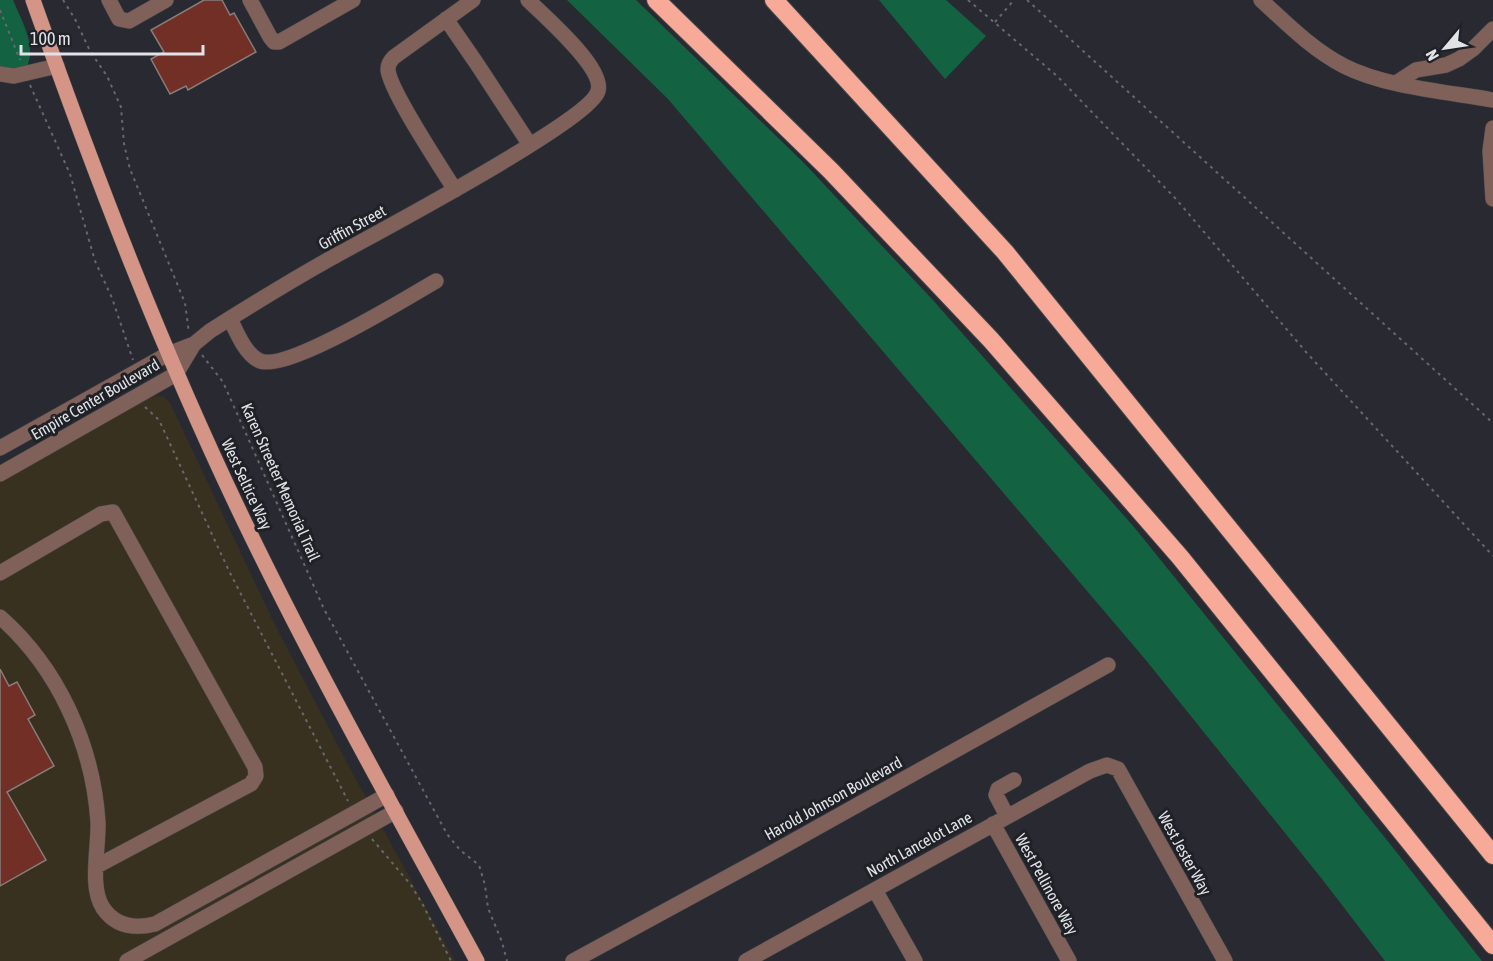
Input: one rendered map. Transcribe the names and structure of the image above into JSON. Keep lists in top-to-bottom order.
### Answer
{
  "streets": {
    "main road": ["West Seltice Way"],
    "street": [
      "Griffin Street",
      "Empire Center Boulevard",
      "Harold Johnson Boulevard",
      "North Lancelot Lane",
      "West Jester Way",
      "West Pellinore Way"
    ],
    "path": ["Karen Streeter Memorial Trail"]
  },
  "crossings": [
    ["Griffin Street", "Empire Center Boulevard"],
    ["Griffin Street", "Karen Streeter Memorial Trail"],
    ["Griffin Street", "West Seltice Way"],
    ["Empire Center Boulevard", "West Seltice Way"],
    ["North Lancelot Lane", "West Jester Way"],
    ["North Lancelot Lane", "West Pellinore Way"]
  ],
  "scale_bar": "100 m",
  "north": "bottom left"
}
